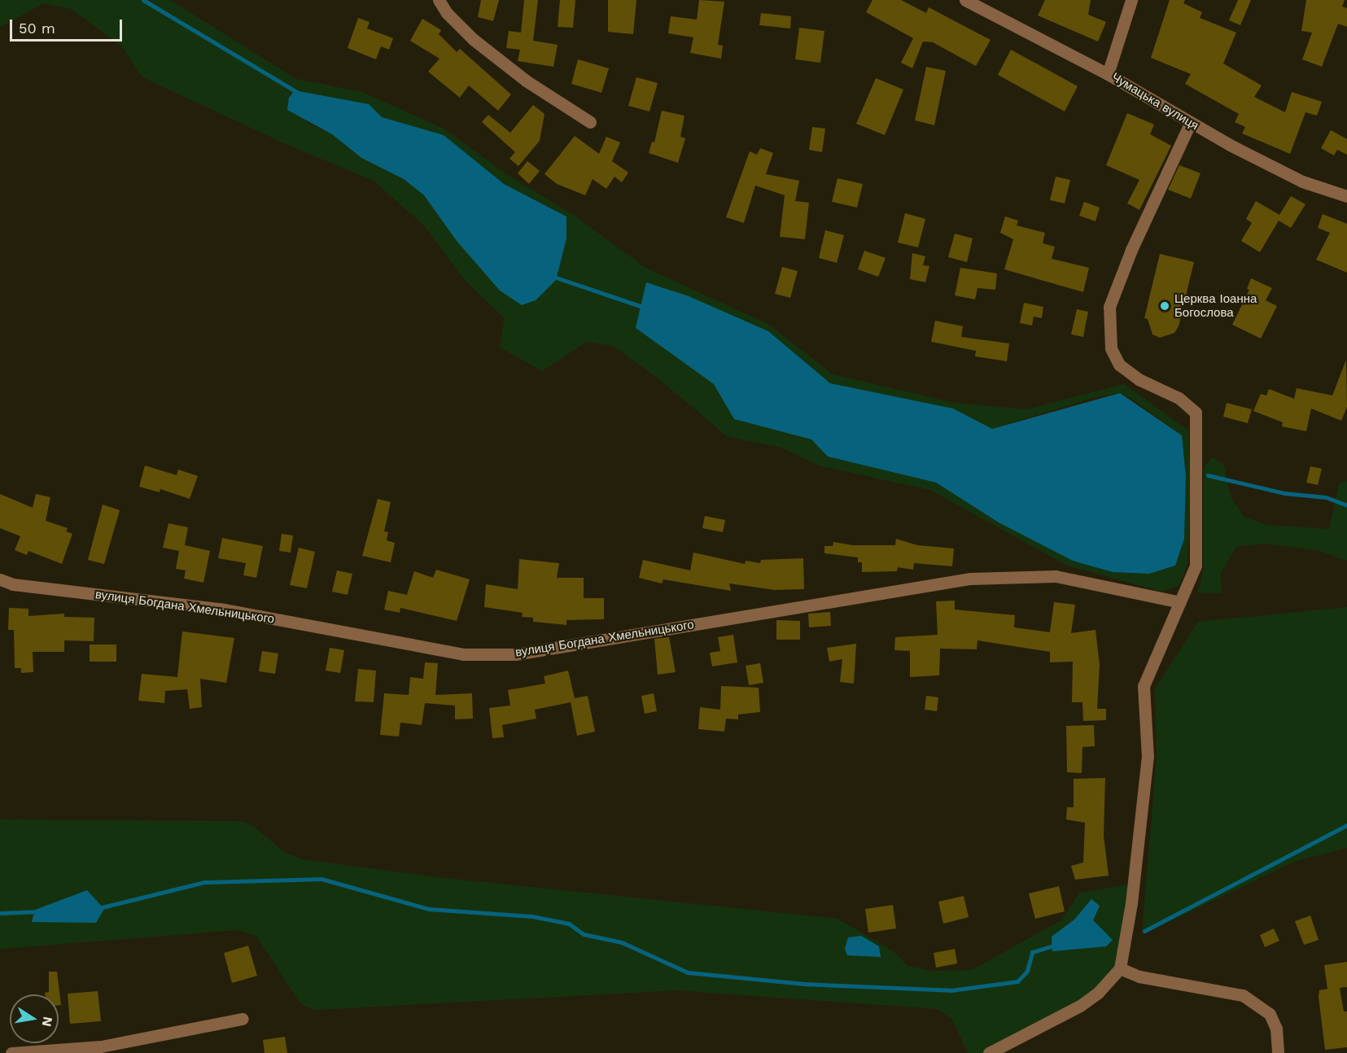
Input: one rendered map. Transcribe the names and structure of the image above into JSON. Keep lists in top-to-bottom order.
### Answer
{
  "streets": {
    "street": ["Чумацька вулиця", "вулиця Богдана Хмельницького"]
  },
  "places": ["Церква Іоанна Богослова"],
  "scale_bar": "50 m",
  "north": "right"
}
